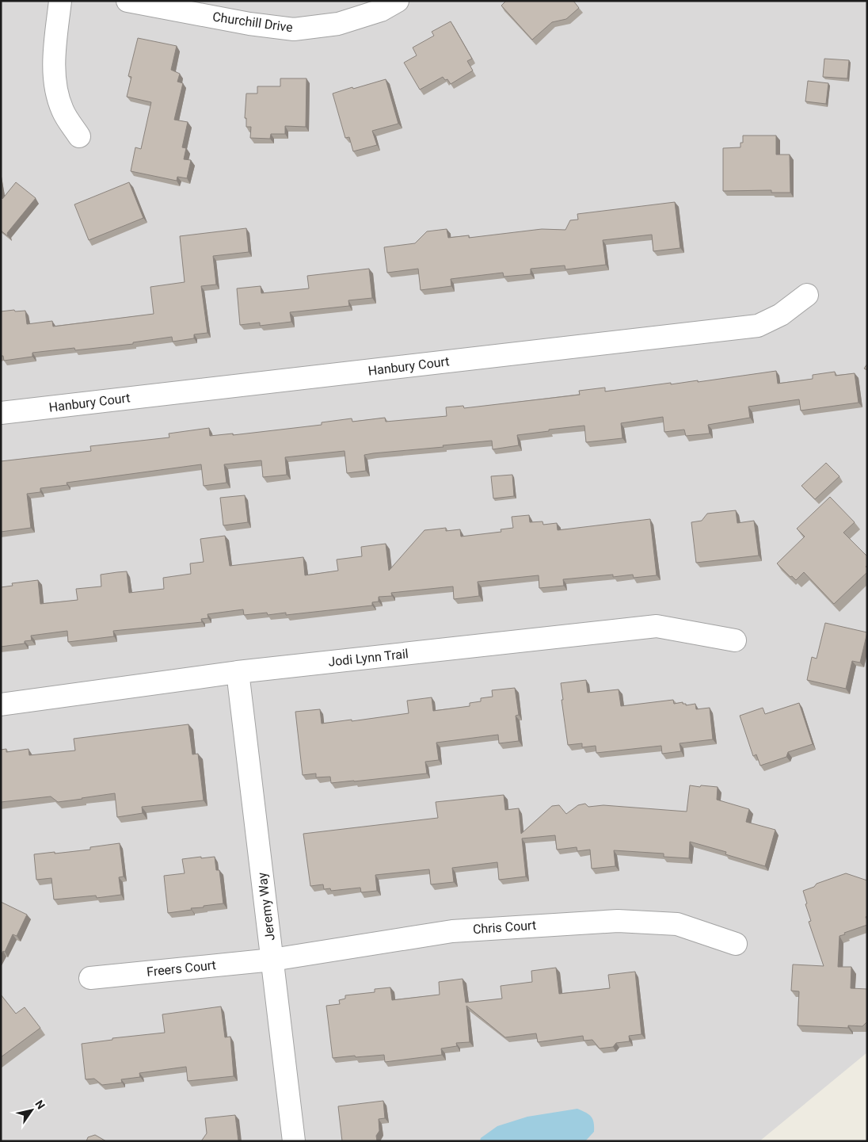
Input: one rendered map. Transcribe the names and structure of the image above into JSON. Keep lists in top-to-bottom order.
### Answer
{
  "streets": {
    "street": [
      "Churchill Drive",
      "Hanbury Court",
      "Jodi Lynn Trail",
      "Jeremy Way",
      "Chris Court",
      "Freers Court"
    ]
  },
  "crossings": [
    ["Jodi Lynn Trail", "Jeremy Way"],
    ["Jeremy Way", "Chris Court"],
    ["Jeremy Way", "Freers Court"],
    ["Chris Court", "Freers Court"]
  ],
  "north": "top right"
}
